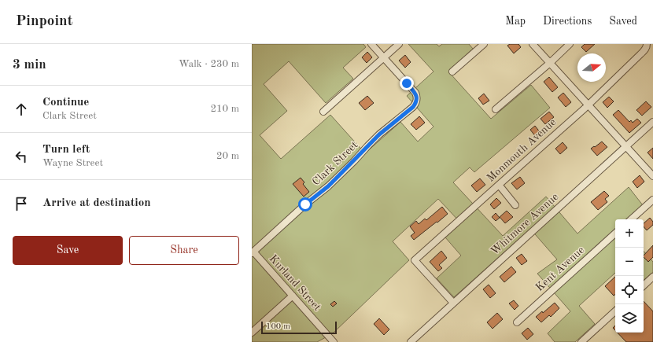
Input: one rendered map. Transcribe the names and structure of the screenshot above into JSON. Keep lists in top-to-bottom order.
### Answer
{
  "streets": {
    "street": [
      "Monmouth Avenue",
      "Clark Street",
      "Whitmore Avenue",
      "Kent Avenue",
      "Kurland Street"
    ]
  },
  "crossings": [
    ["Monmouth Avenue", "Whitmore Avenue"],
    ["Clark Street", "Kurland Street"]
  ],
  "scale_bar": "100 m",
  "north": "right",
  "page": {
    "header": "Pinpoint",
    "nav": ["Map", "Directions", "Saved"],
    "heading": ["3 min", "Walk · 230 m"],
    "list": [
      ["Continue", "Clark Street", "210 m"],
      ["Turn left", "Wayne Street", "20 m"],
      "Arrive at destination"
    ],
    "map_buttons": ["+", "−"],
    "buttons": ["Save", "Share"],
    "scale": "100 m"
  }
}
